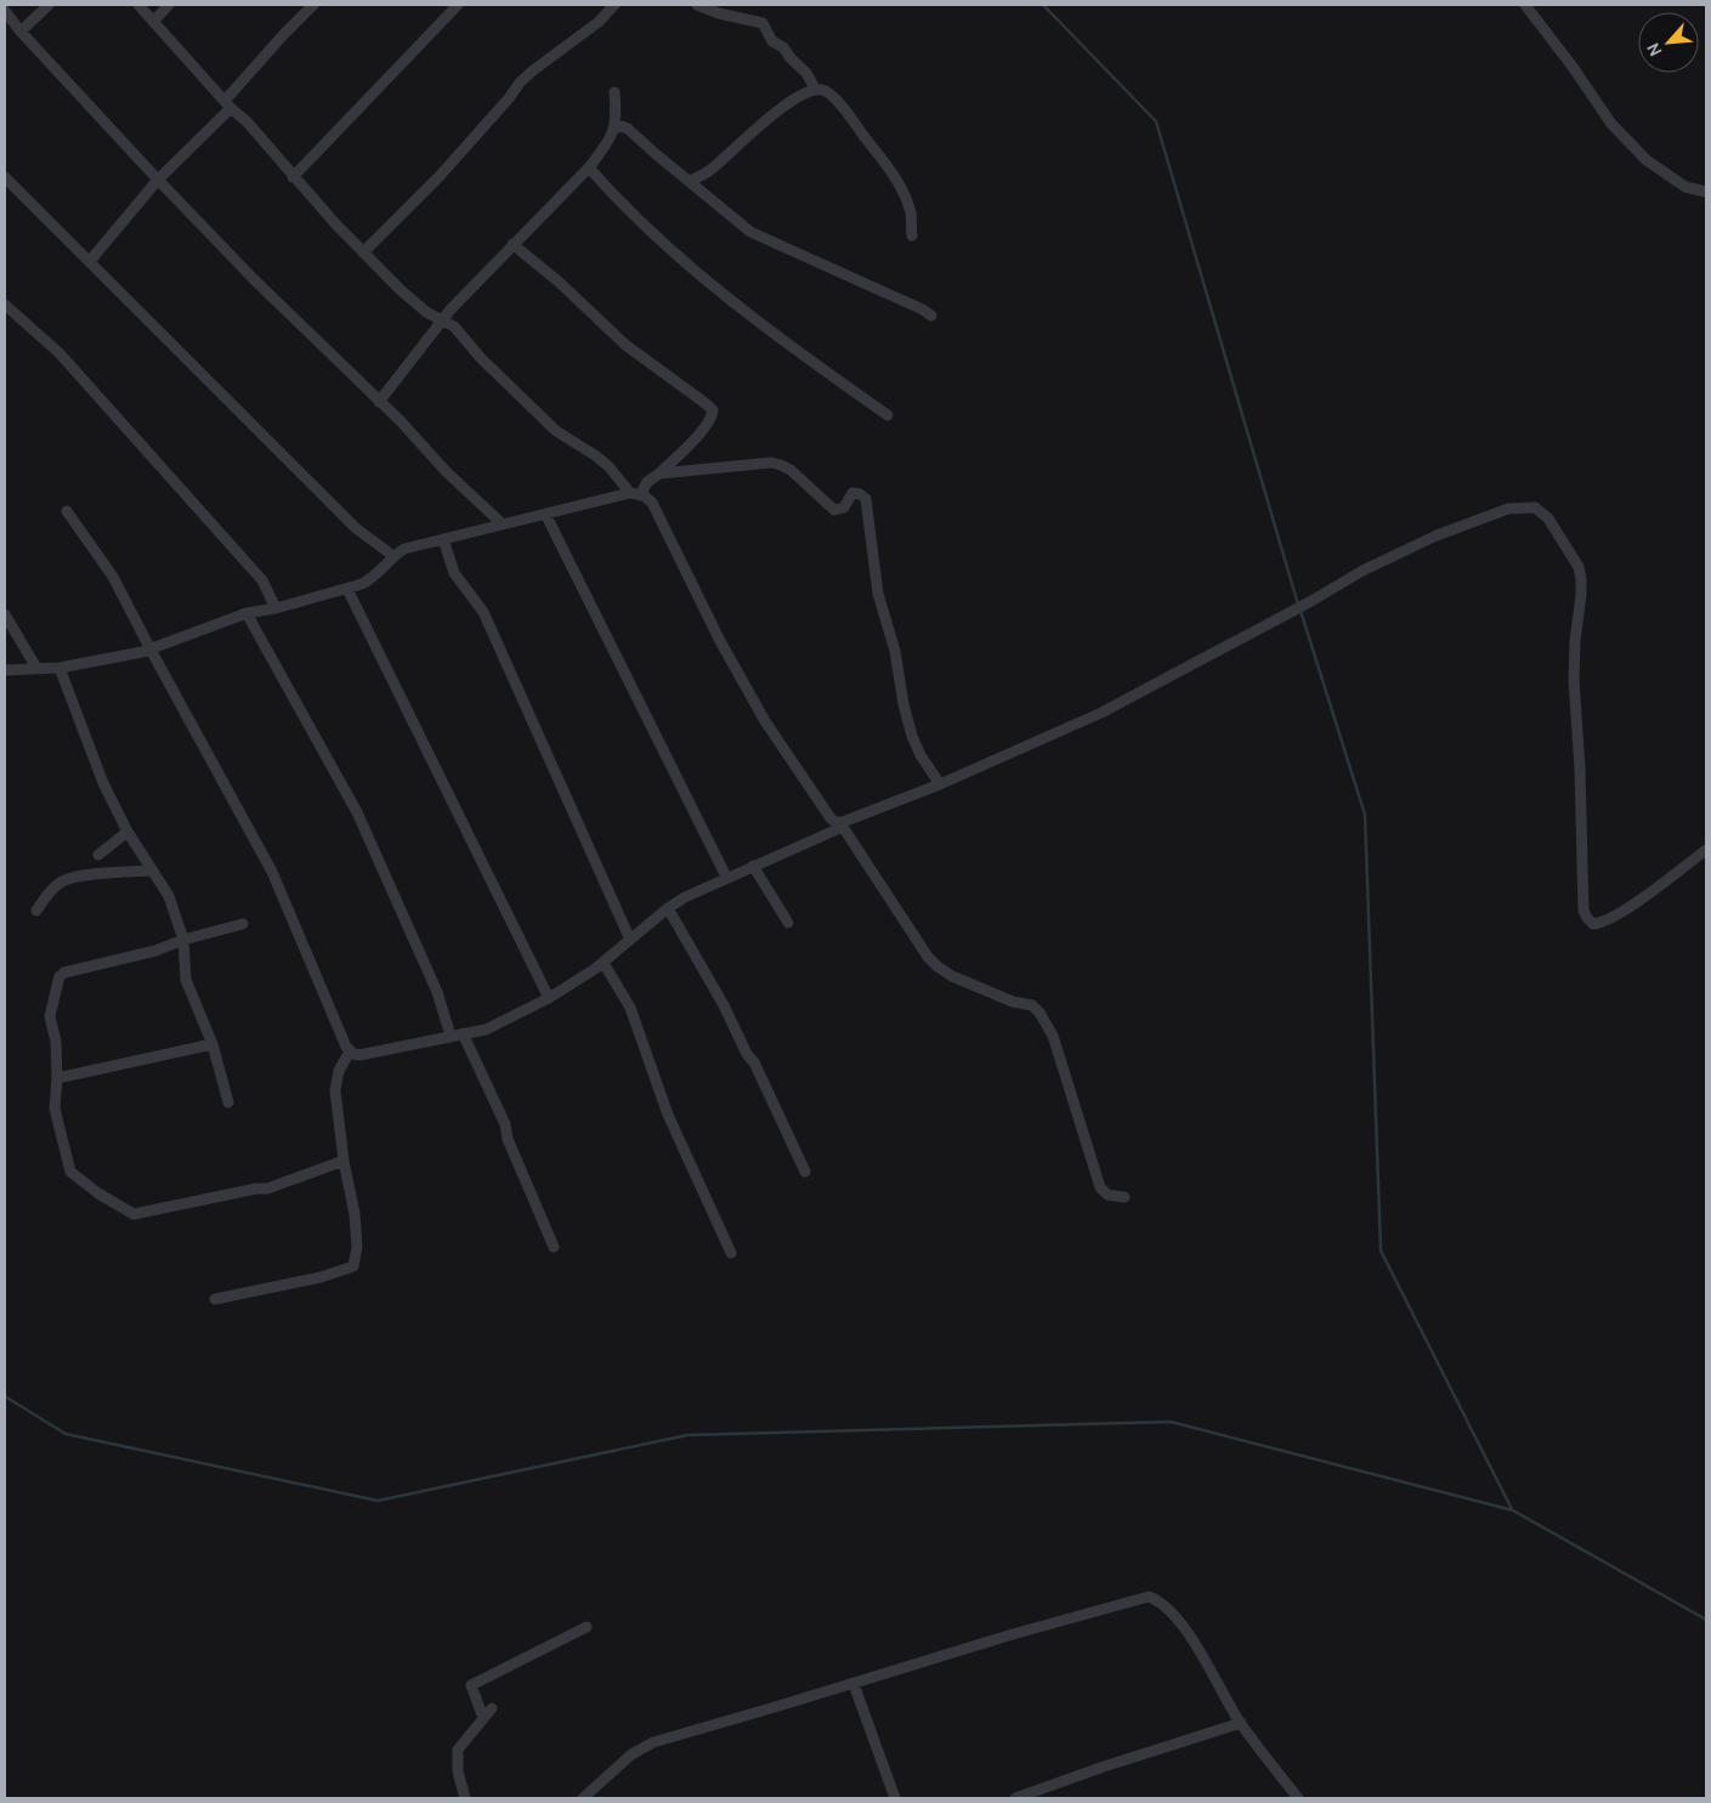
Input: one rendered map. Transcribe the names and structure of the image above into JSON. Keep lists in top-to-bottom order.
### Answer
{
  "north": "bottom left"
}
